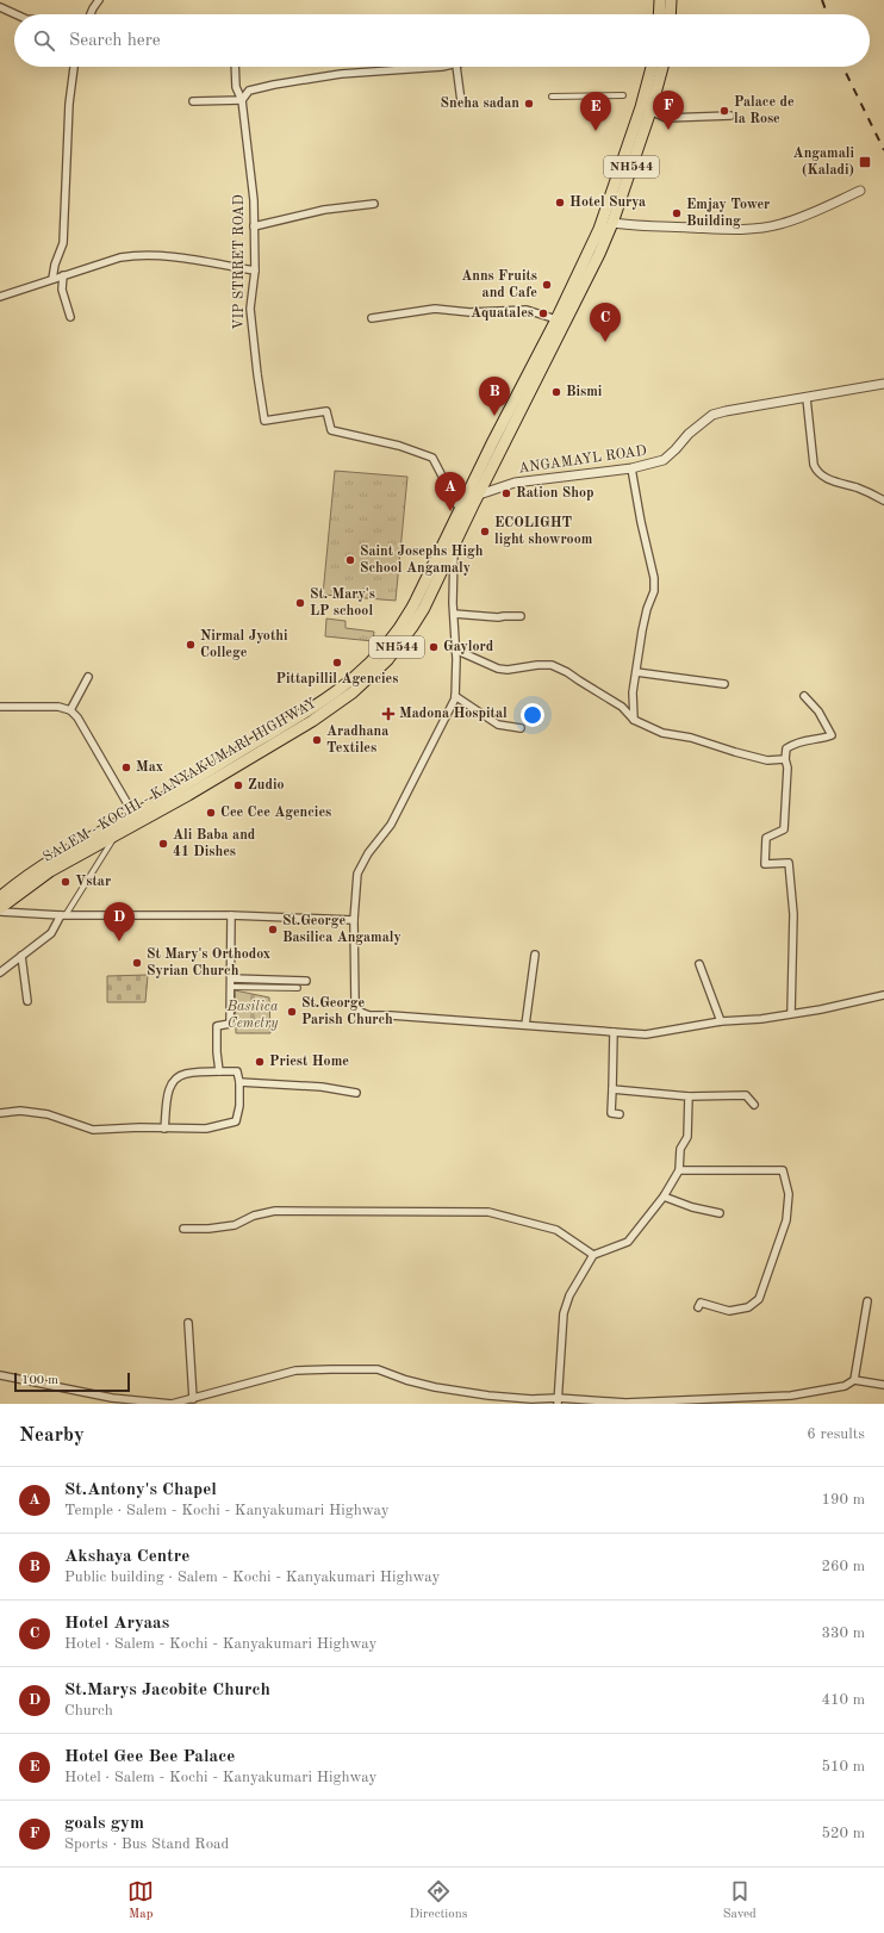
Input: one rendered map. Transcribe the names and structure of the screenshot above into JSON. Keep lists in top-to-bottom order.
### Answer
{
  "streets": {
    "highway": ["NH544", "SALEM - KOCHI - KANYAKUMARI HIGHWAY"],
    "street": ["VIP STRRET ROAD", "ANGAMAYL ROAD"]
  },
  "crossings": [
    ["VIP STRRET ROAD", "SALEM - KOCHI - KANYAKUMARI HIGHWAY"],
    ["ANGAMAYL ROAD", "SALEM - KOCHI - KANYAKUMARI HIGHWAY"]
  ],
  "parks": ["Basilica Cemetry"],
  "places": {
    "other": [
      "Sneha sadan",
      "Palace de la Rose",
      "Hotel Surya",
      "Emjay Tower Building",
      "Anns Fruits and Cafe",
      "Aquatales",
      "Bismi",
      "Ration Shop",
      "ECOLIGHT light showroom",
      "Saint Josephs High School Angamaly",
      "St. Mary's LP school",
      "Nirmal Jyothi College",
      "Gaylord",
      "Pittapillil Agencies",
      "Aradhana Textiles",
      "Max",
      "Zudio",
      "Cee Cee Agencies",
      "Ali Baba and 41 Dishes",
      "Vstar",
      "St.George Basilica Angamaly",
      "St Mary's Orthodox Syrian Church",
      "St.George Parish Church",
      "Priest Home"
    ],
    "transit": ["Angamali (Kaladi)"],
    "health": ["Madona Hospital"]
  },
  "scale_bar": "100 m",
  "page": {
    "search": "Search here",
    "pins": [
      "F",
      "E",
      "C",
      "B",
      "A",
      "D"
    ],
    "scale": "100 m",
    "heading": ["Nearby", "6 results"],
    "list": [
      {
        "mark": "A",
        "name": "St.Antony's Chapel",
        "note": "Temple · Salem - Kochi - Kanyakumari Highway",
        "value": "190 m"
      },
      {
        "mark": "B",
        "name": "Akshaya Centre",
        "note": "Public building · Salem - Kochi - Kanyakumari Highway",
        "value": "260 m"
      },
      {
        "mark": "C",
        "name": "Hotel Aryaas",
        "note": "Hotel · Salem - Kochi - Kanyakumari Highway",
        "value": "330 m"
      },
      {
        "mark": "D",
        "name": "St.Marys Jacobite Church",
        "note": "Church",
        "value": "410 m"
      },
      {
        "mark": "E",
        "name": "Hotel Gee Bee Palace",
        "note": "Hotel · Salem - Kochi - Kanyakumari Highway",
        "value": "510 m"
      },
      {
        "mark": "F",
        "name": "goals gym",
        "note": "Sports · Bus Stand Road",
        "value": "520 m"
      }
    ],
    "nav": ["Map", "Directions", "Saved"]
  }
}
